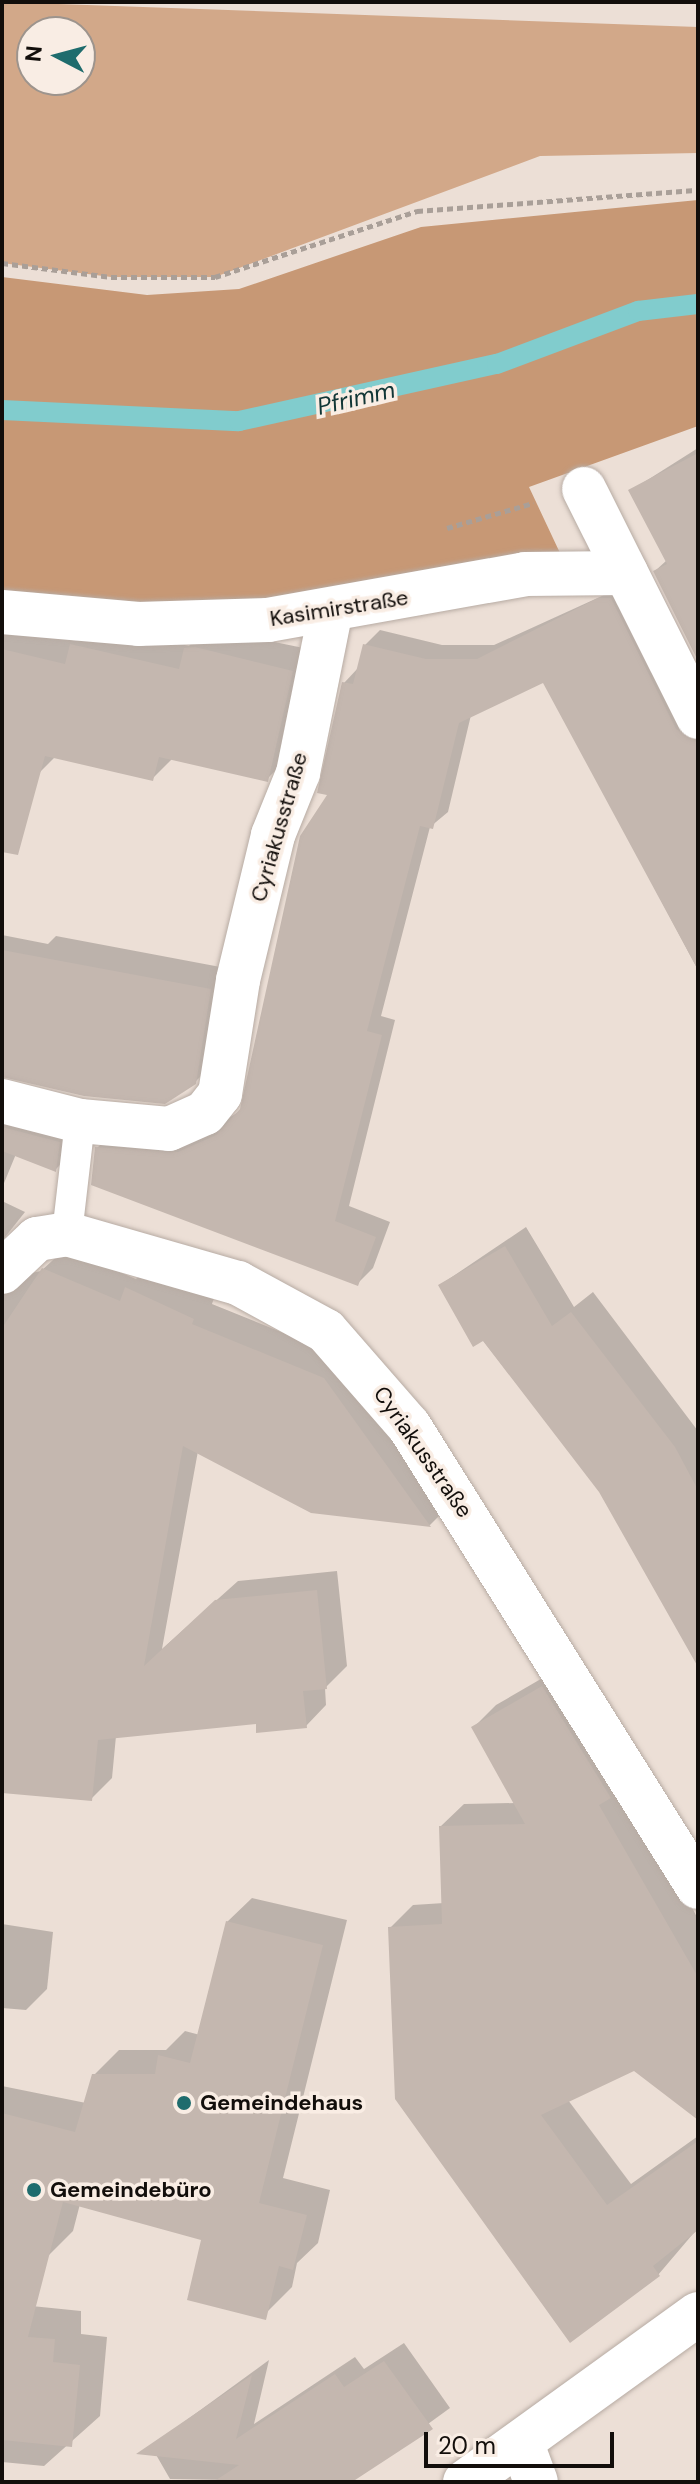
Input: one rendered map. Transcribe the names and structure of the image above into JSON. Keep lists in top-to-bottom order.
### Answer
{
  "streets": {
    "street": ["Kasimirstraße", "Cyriakusstraße"]
  },
  "crossings": [
    ["Kasimirstraße", "Cyriakusstraße"]
  ],
  "water": ["Pfrimm"],
  "places": ["Gemeindehaus", "Gemeindebüro"],
  "scale_bar": "20 m",
  "north": "left"
}
